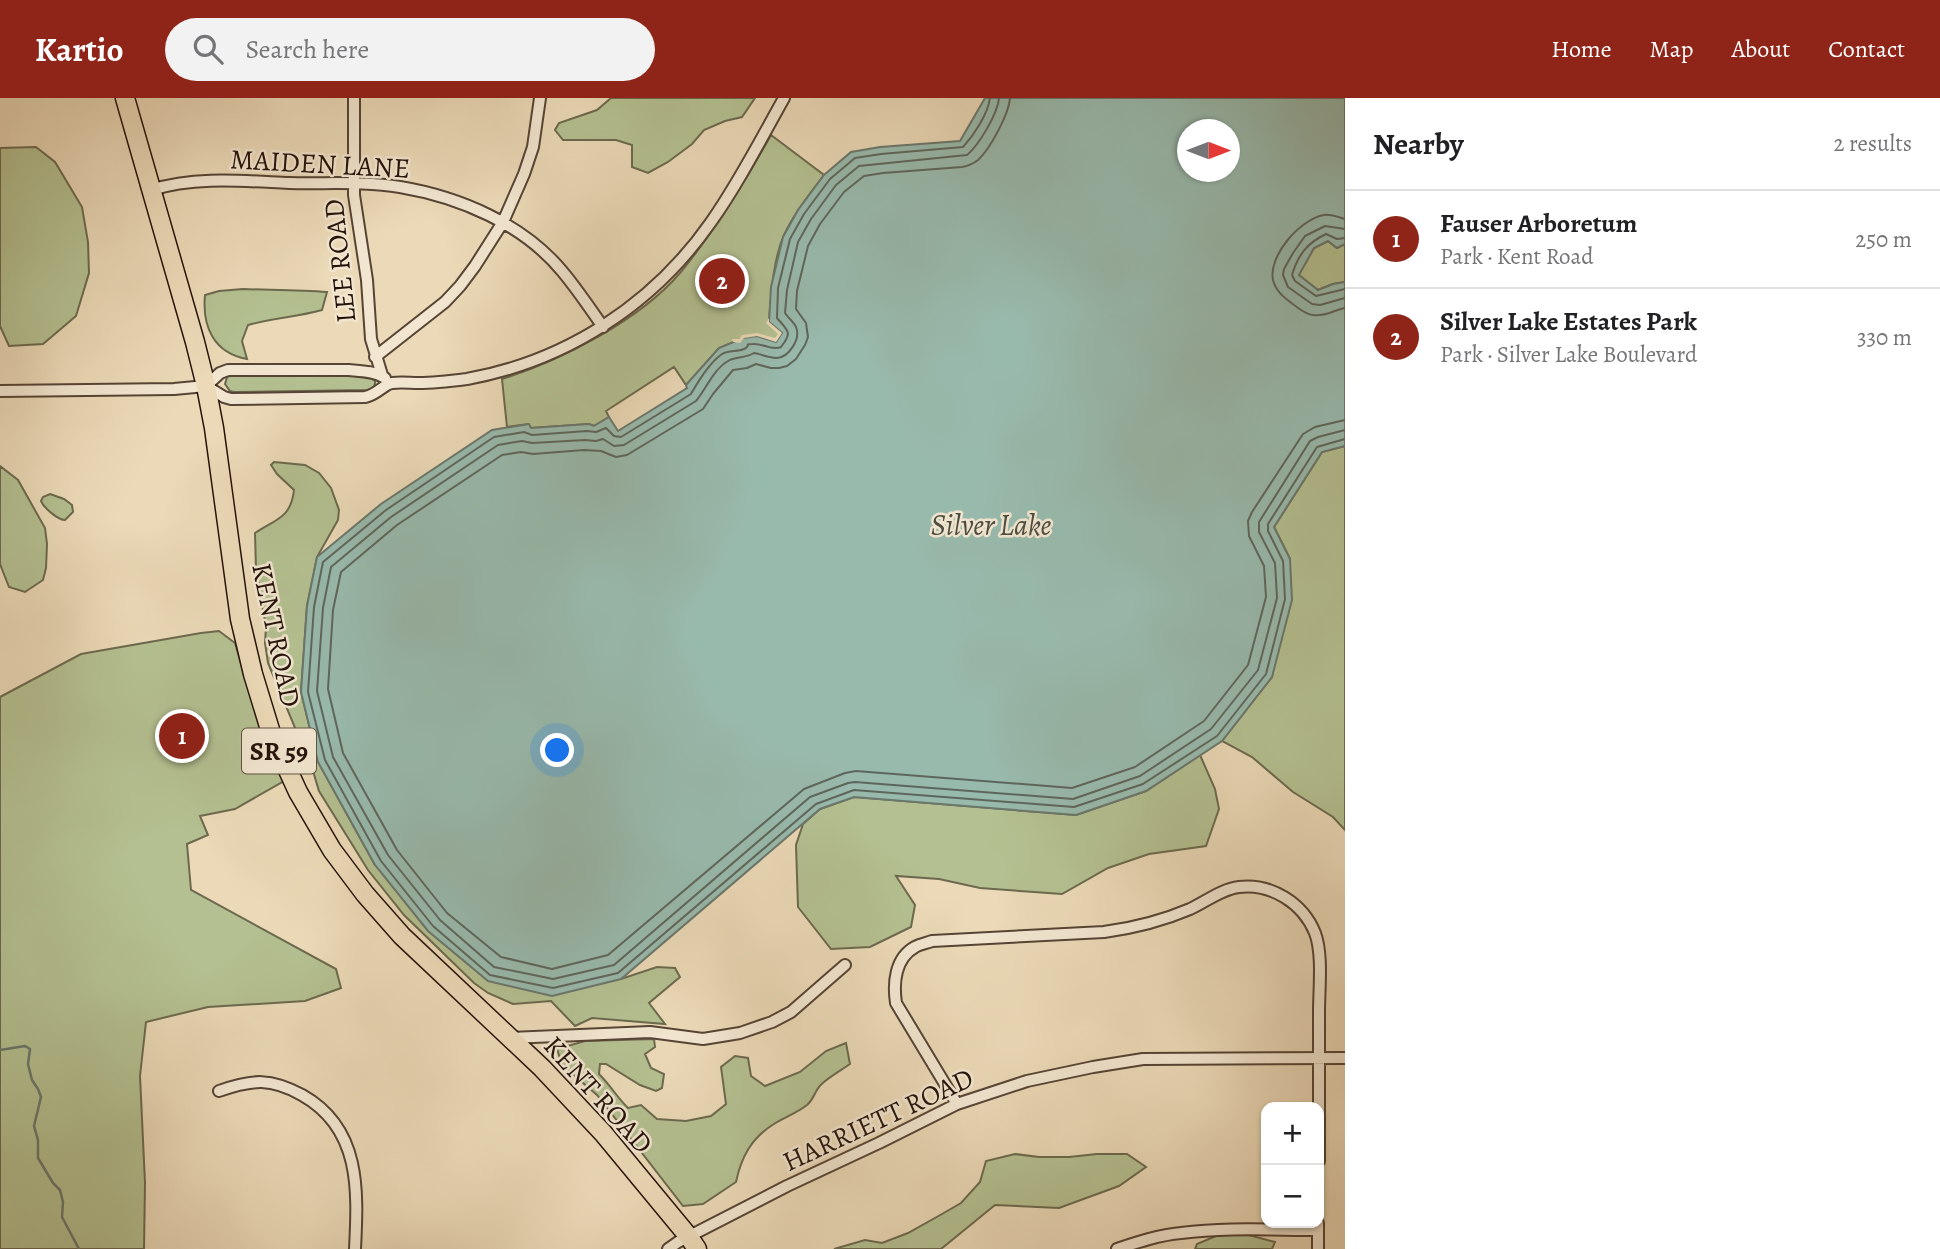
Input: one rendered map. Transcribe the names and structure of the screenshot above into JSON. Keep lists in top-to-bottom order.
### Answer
{
  "streets": {
    "main road": ["KENT ROAD", "SR 59"],
    "street": ["MAIDEN LANE", "LEE ROAD", "HARRIETT ROAD"]
  },
  "crossings": [
    ["MAIDEN LANE", "LEE ROAD"],
    ["MAIDEN LANE", "KENT ROAD"],
    ["KENT ROAD", "HARRIETT ROAD"]
  ],
  "water": ["Silver Lake"],
  "north": "right",
  "page": {
    "header": "Kartio",
    "search": "Search here",
    "nav": [
      "Home",
      "Map",
      "About",
      "Contact"
    ],
    "heading": ["Nearby", "2 results"],
    "list": [
      {
        "mark": "1",
        "name": "Fauser Arboretum",
        "note": "Park · Kent Road",
        "value": "250 m"
      },
      {
        "mark": "2",
        "name": "Silver Lake Estates Park",
        "note": "Park · Silver Lake Boulevard",
        "value": "330 m"
      }
    ],
    "pins": ["2", "1"],
    "map_buttons": ["+", "−"]
  }
}
